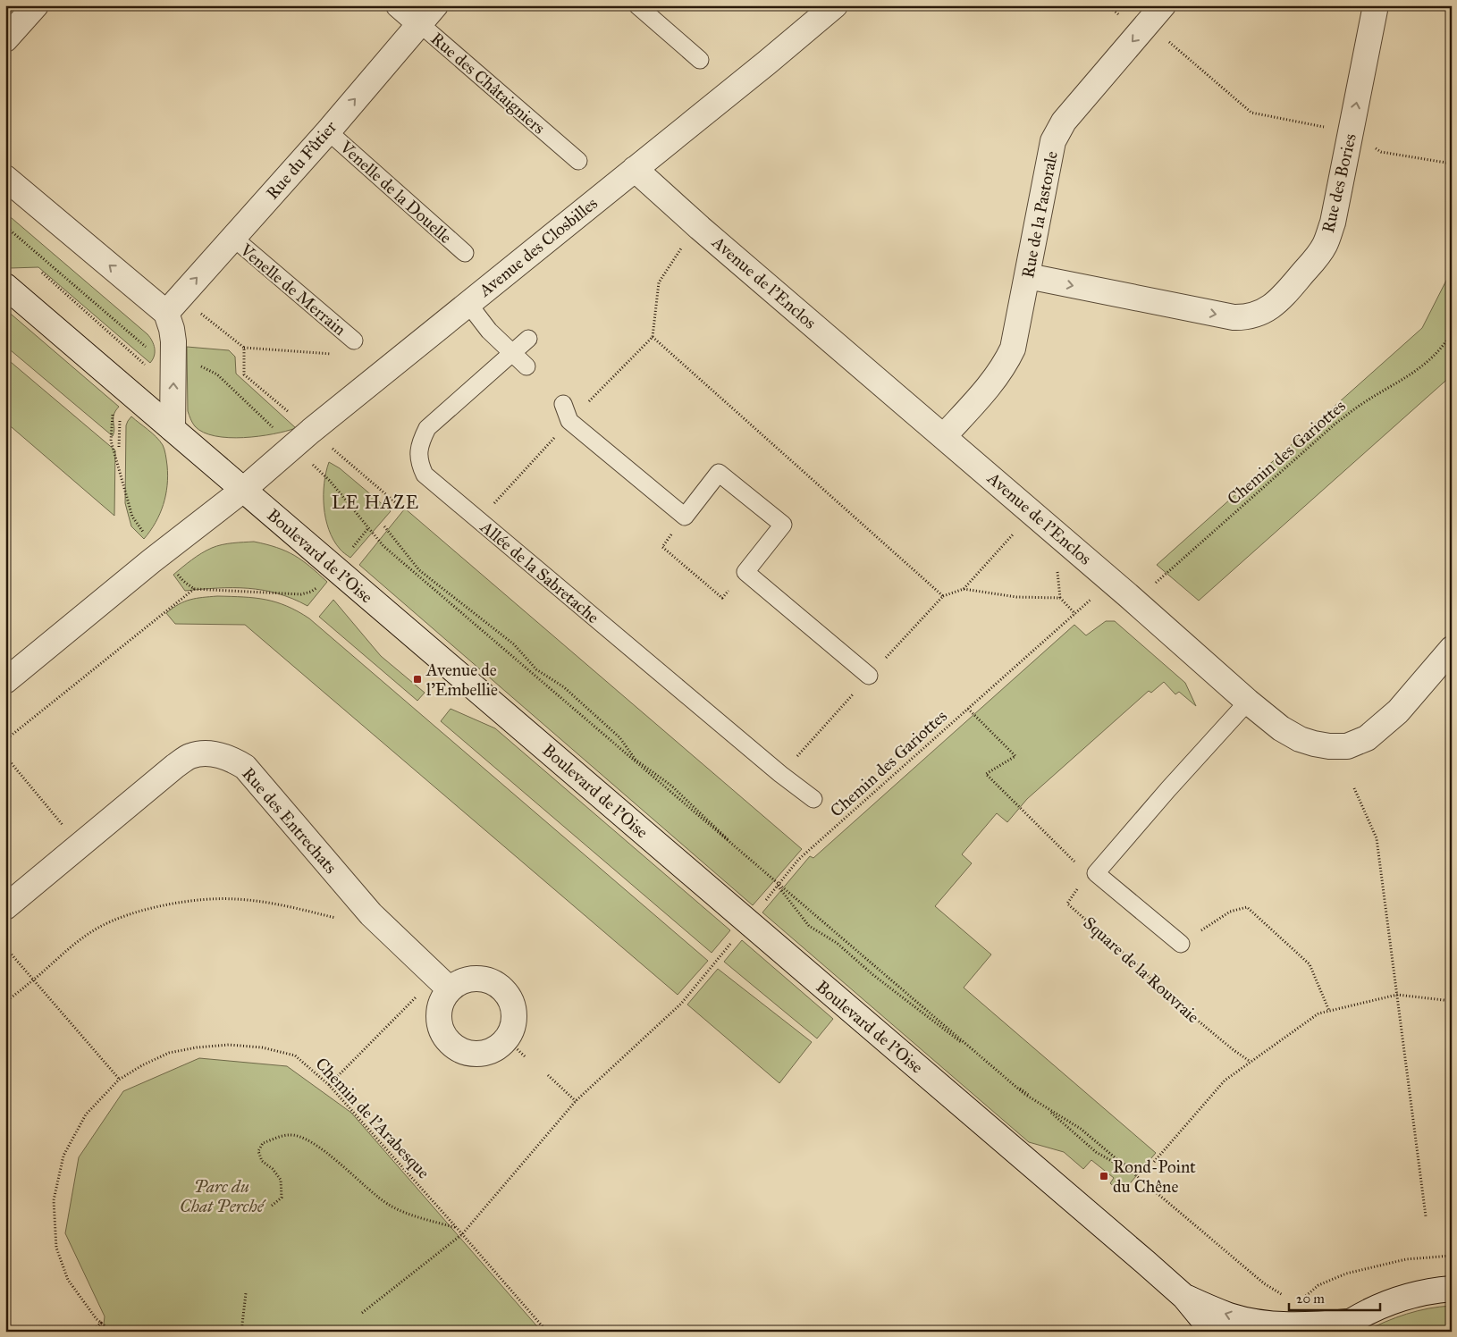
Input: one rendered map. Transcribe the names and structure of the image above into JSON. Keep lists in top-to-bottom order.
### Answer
{
  "streets": {
    "street": [
      "Rue des Châtaigniers",
      "Rue du Fûtier",
      "Rue des Bories",
      "Rue de la Pastorale",
      "Avenue des Closbilles",
      "Avenue de l'Enclos",
      "Boulevard de l'Oise",
      "Rue des Entrechats"
    ],
    "lane": ["Venelle de la Douelle", "Venelle de Merrain", "Allée de la Sabretache"],
    "path": ["Chemin des Gariottes", "Square de la Rouvraie", "Chemin de l'Arabesque"]
  },
  "crossings": [
    ["Rue des Châtaigniers", "Rue du Fûtier"],
    ["Rue du Fûtier", "Venelle de la Douelle"],
    ["Rue du Fûtier", "Venelle de Merrain"],
    ["Rue des Bories", "Rue de la Pastorale"],
    ["Rue de la Pastorale", "Avenue de l'Enclos"],
    ["Avenue des Closbilles", "Avenue de l'Enclos"],
    ["Avenue des Closbilles", "Boulevard de l'Oise"],
    ["Chemin des Gariottes", "Boulevard de l'Oise"]
  ],
  "one_way": ["Rue du Fûtier", "Rue de la Pastorale"],
  "districts": ["LE HAZE"],
  "parks": ["Parc du Chat Perché"],
  "places": {
    "transit": ["Avenue de l'Embellie", "Rond-Point du Chêne"]
  },
  "scale_bar": "20 m"
}
